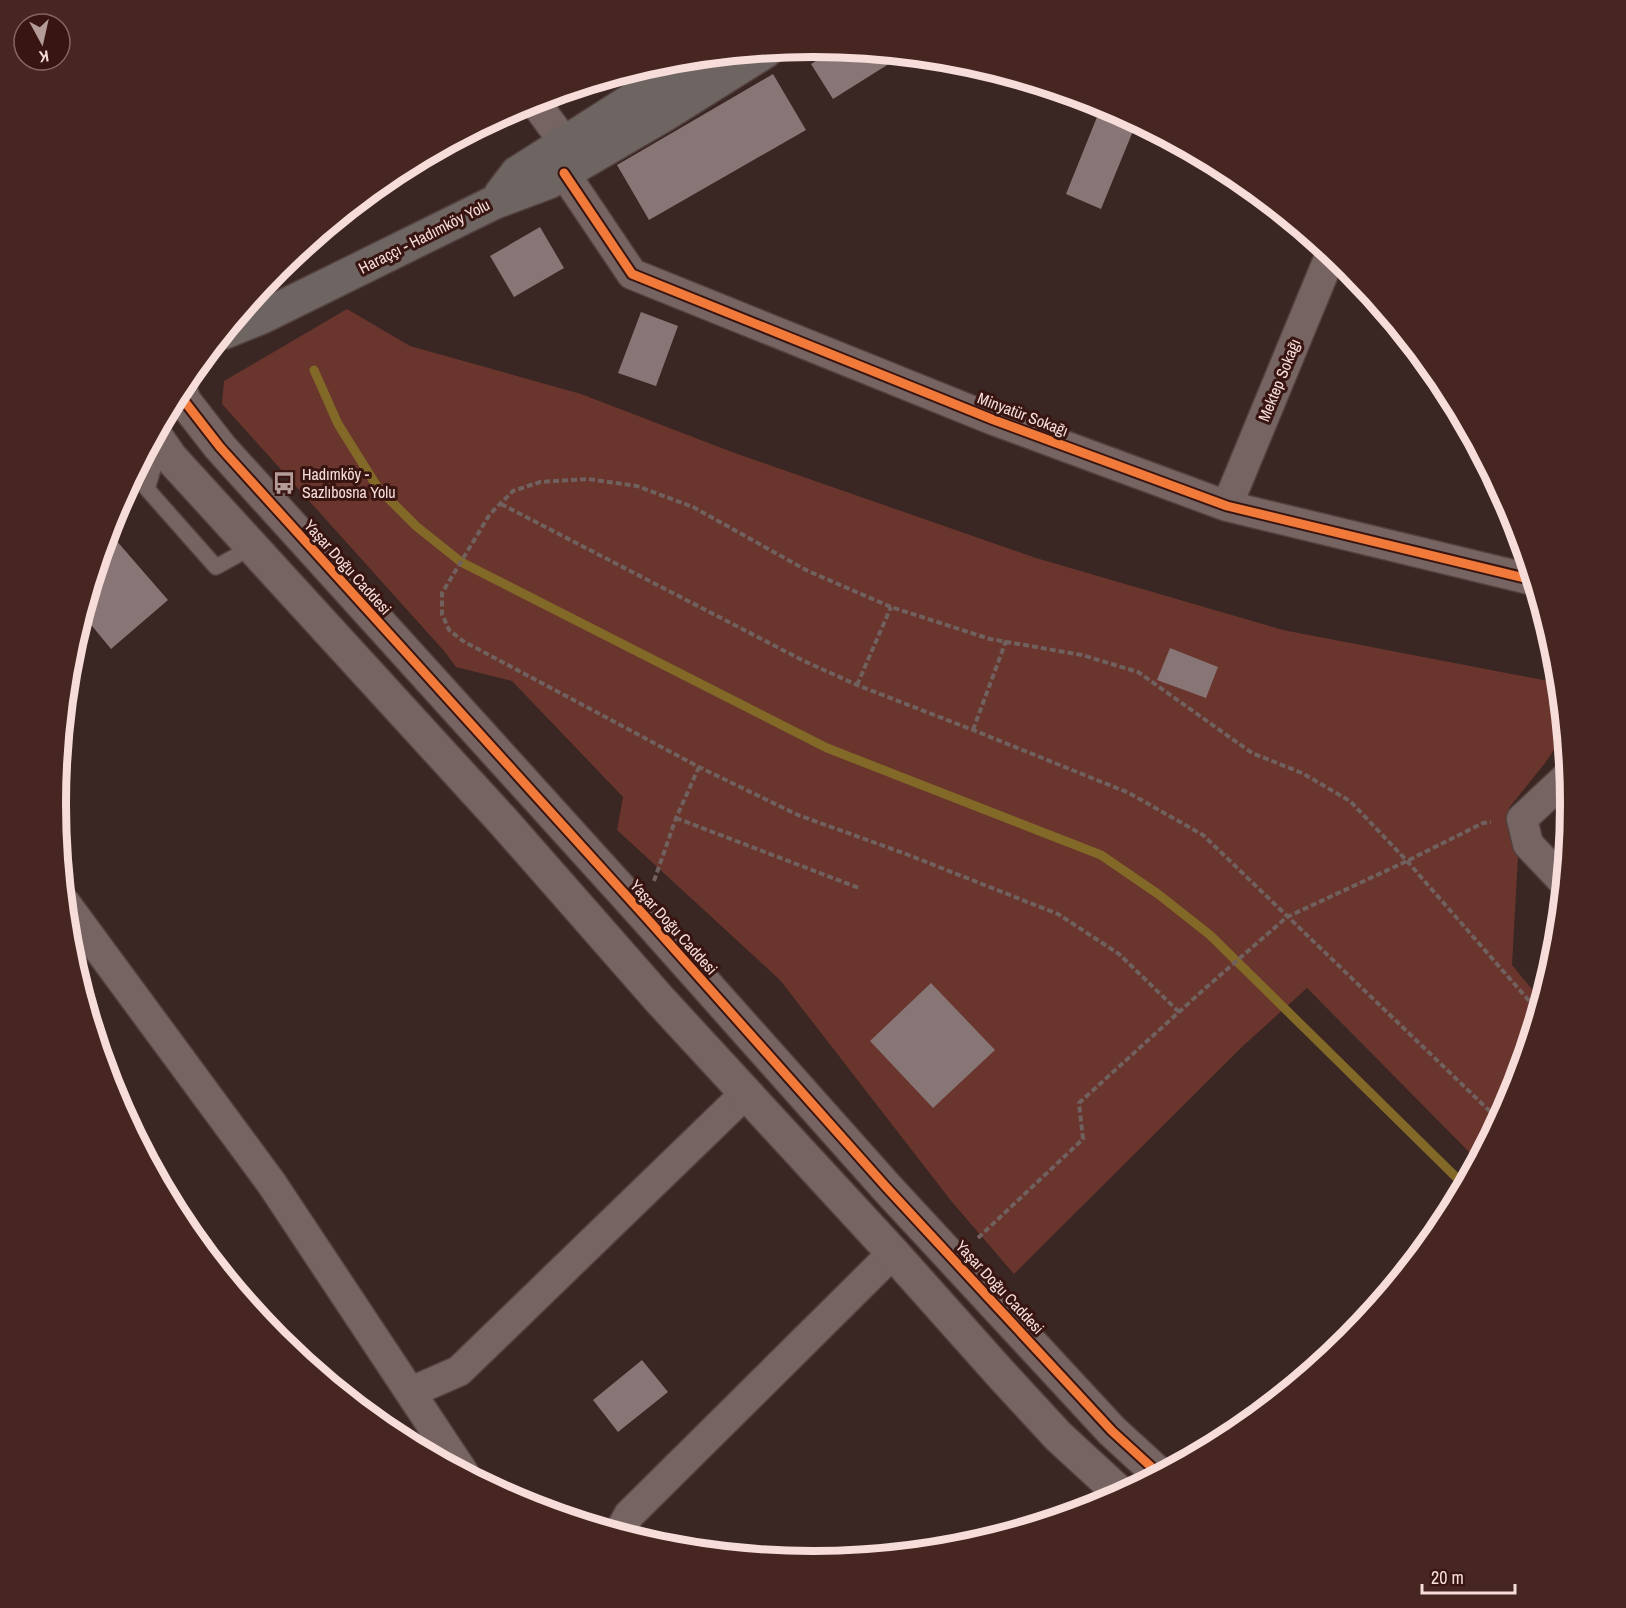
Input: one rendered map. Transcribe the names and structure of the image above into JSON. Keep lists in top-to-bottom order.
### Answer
{
  "streets": {
    "main road": ["Haraççı - Hadımköy Yolu"],
    "street": ["Mektep Sokağı", "Minyatür Sokağı", "Yaşar Doğu Caddesi"]
  },
  "crossings": [
    ["Haraççı - Hadımköy Yolu", "Minyatür Sokağı"],
    ["Mektep Sokağı", "Minyatür Sokağı"]
  ],
  "places": {
    "bus stop": ["Hadımköy - Sazlıbosna Yolu"]
  },
  "scale_bar": "20 m",
  "north": "bottom"
}
